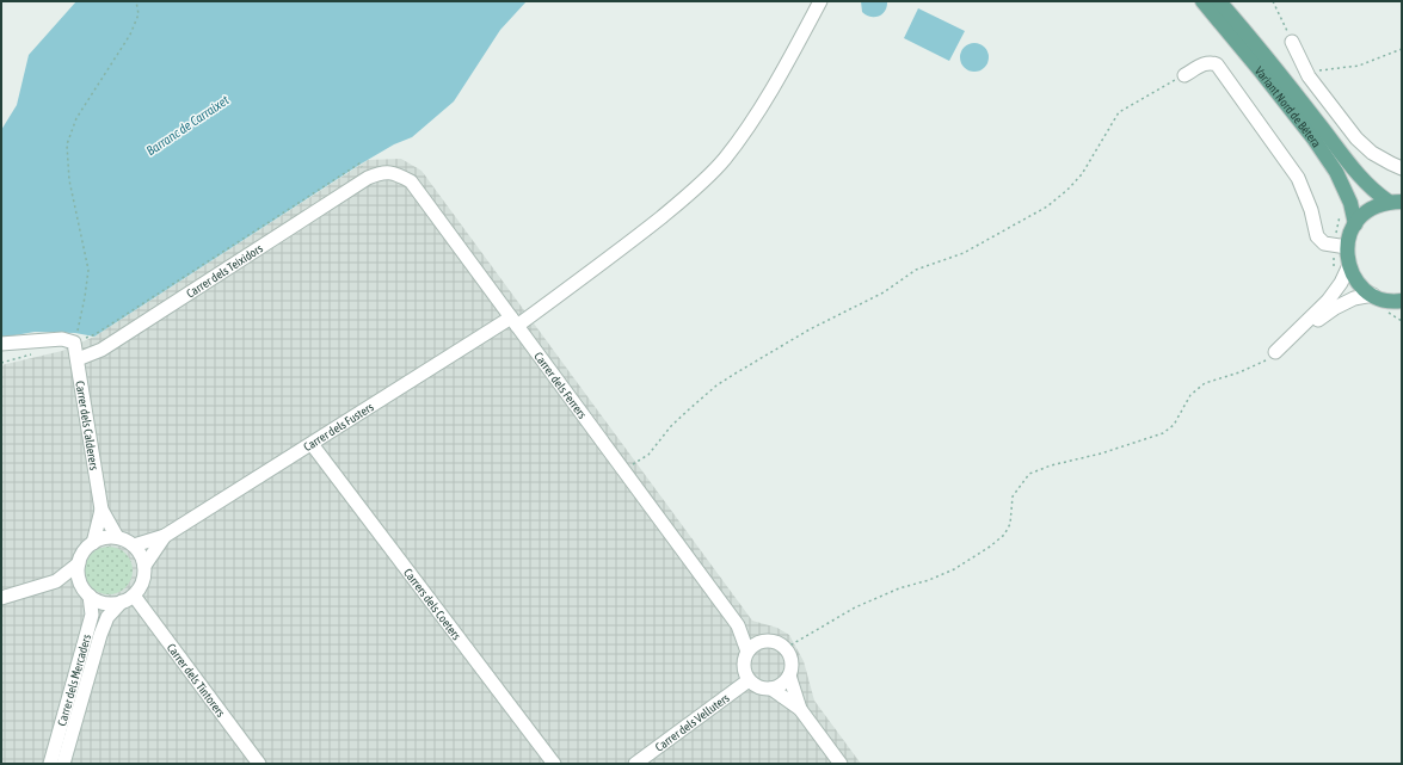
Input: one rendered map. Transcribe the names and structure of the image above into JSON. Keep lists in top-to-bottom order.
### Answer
{
  "streets": {
    "main road": ["Variant Nord de Bétera"],
    "street": [
      "Carrer dels Teixidors",
      "Carrer dels Ferrers",
      "Carrer dels Calderers",
      "Carrer dels Fusters",
      "Carrers dels Coeters",
      "Carrer dels Tintorers",
      "Carrer dels Mercaders",
      "Carrer dels Velluters"
    ]
  },
  "crossings": [
    ["Carrer dels Teixidors", "Carrer dels Ferrers"],
    ["Carrer dels Teixidors", "Carrer dels Calderers"],
    ["Carrer dels Ferrers", "Carrer dels Fusters"],
    ["Carrer dels Ferrers", "Carrer dels Velluters"],
    ["Carrer dels Calderers", "Carrer dels Fusters"],
    ["Carrer dels Calderers", "Carrer dels Tintorers"],
    ["Carrer dels Calderers", "Carrer dels Mercaders"],
    ["Carrer dels Fusters", "Carrers dels Coeters"],
    ["Carrer dels Fusters", "Carrer dels Tintorers"],
    ["Carrer dels Fusters", "Carrer dels Mercaders"],
    ["Carrer dels Tintorers", "Carrer dels Mercaders"]
  ],
  "water": ["Barranc de Carraixet"]
}
